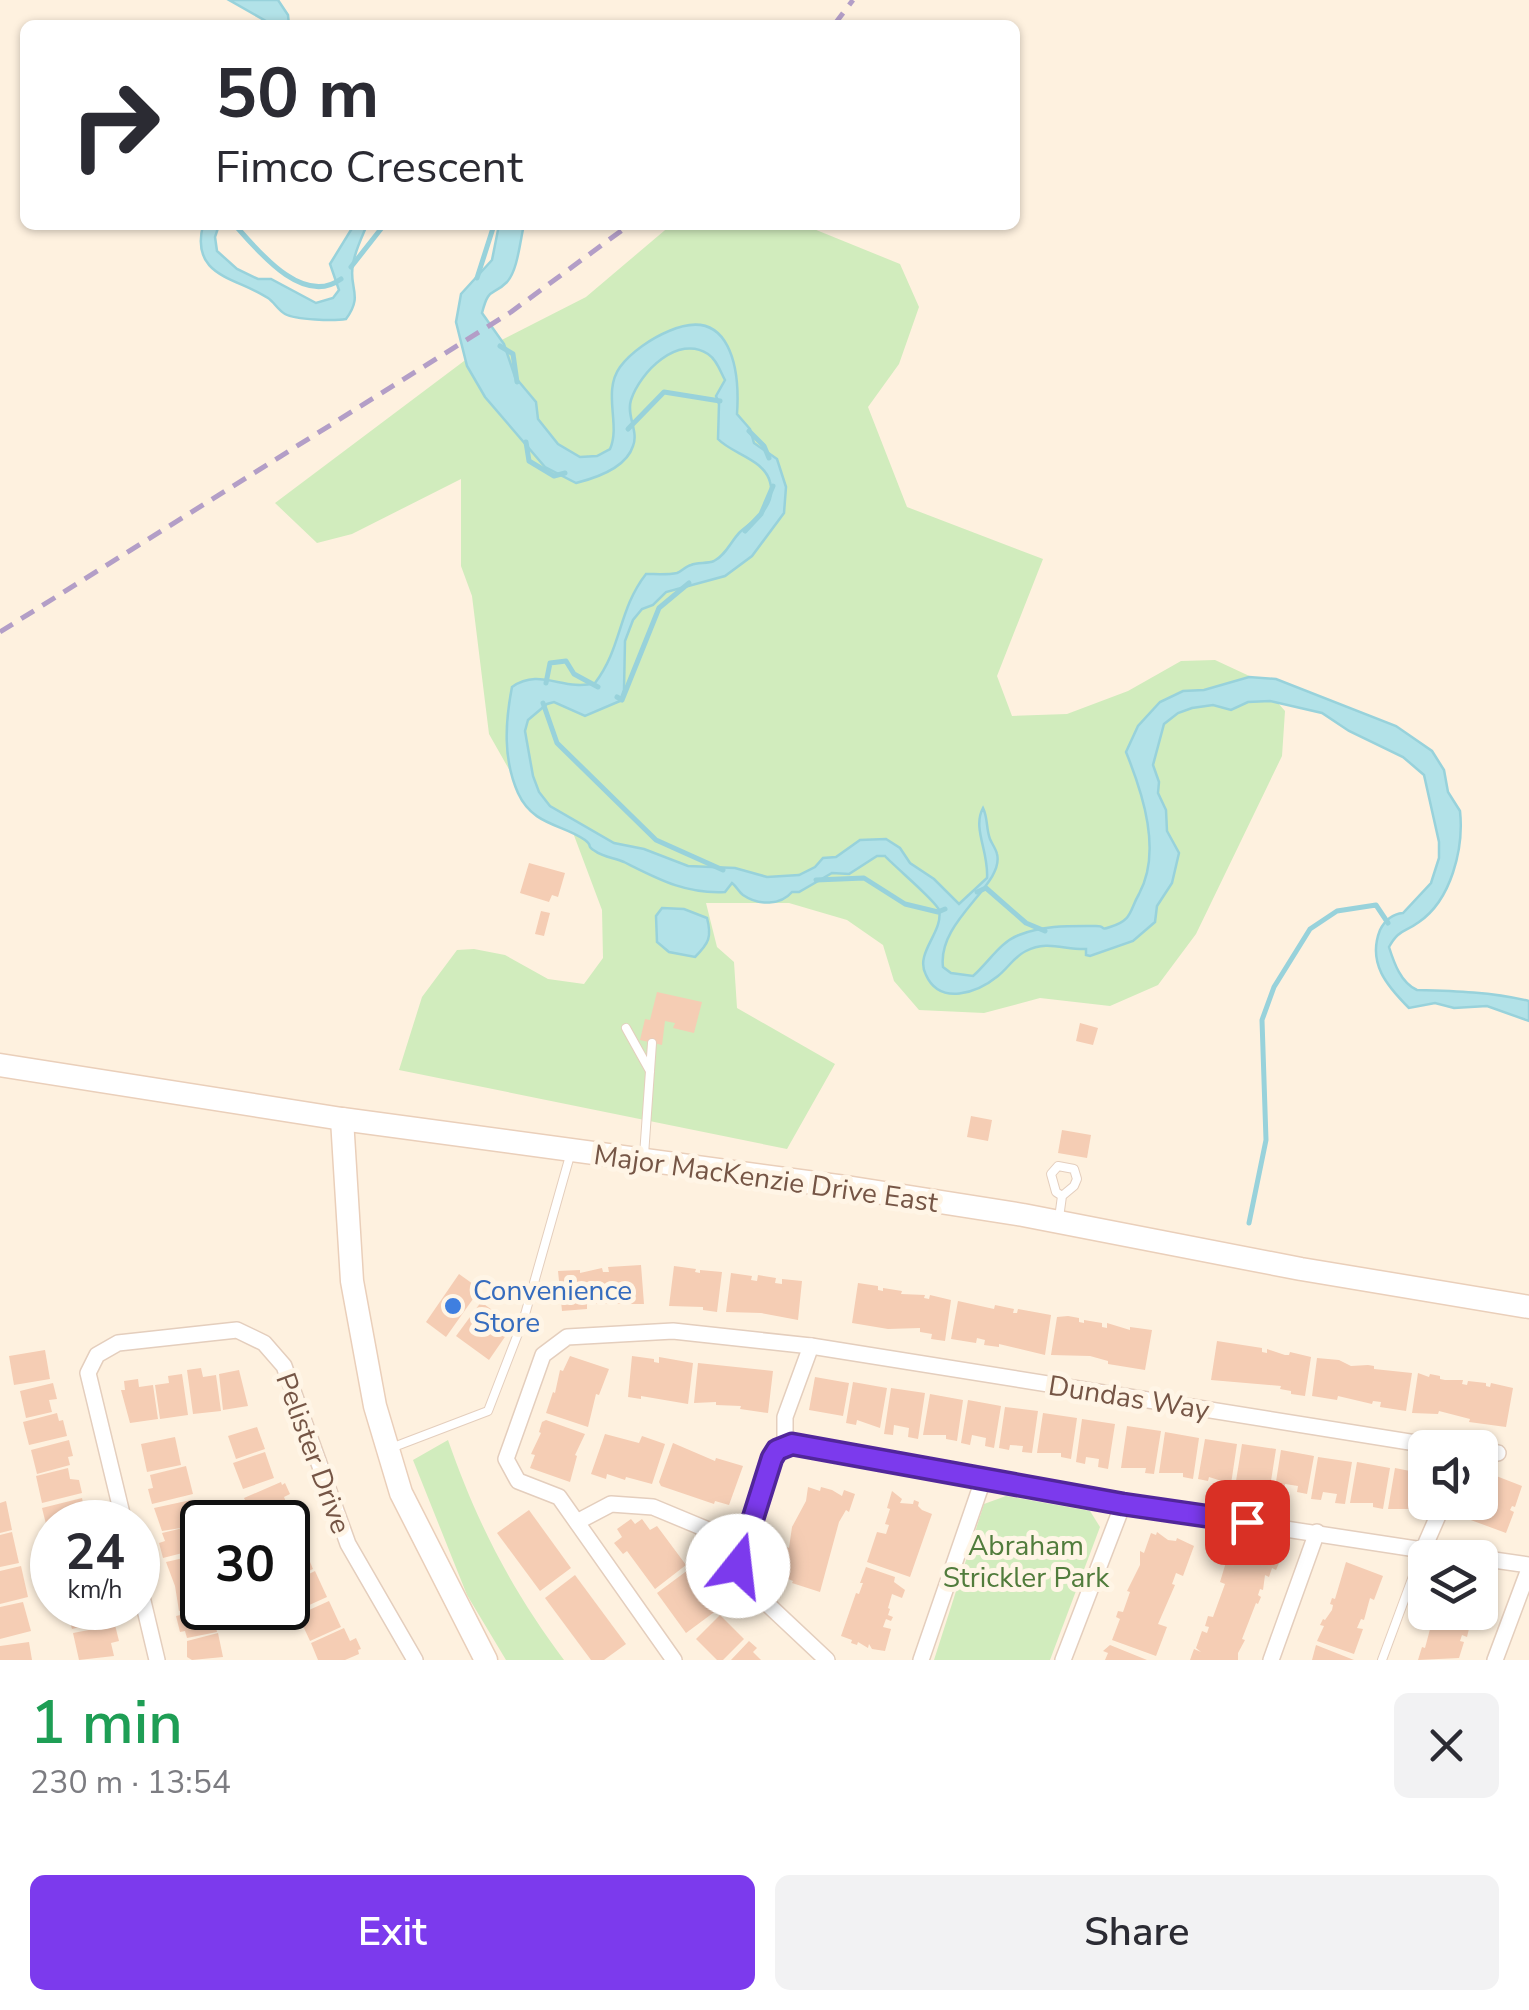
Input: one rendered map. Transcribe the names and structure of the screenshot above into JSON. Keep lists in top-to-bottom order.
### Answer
{
  "streets": {
    "main road": ["Major MacKenzie Drive East"],
    "street": ["Dundas Way", "Pelister Drive"]
  },
  "parks": ["Abraham Strickler Park"],
  "places": ["Convenience Store"],
  "page": {
    "turn": ["50 m", "Fimco Crescent"],
    "speed": "24 km/h",
    "limit": "30",
    "heading": ["1 min", "230 m · 13:54"],
    "buttons": ["Exit", "Share"]
  }
}
